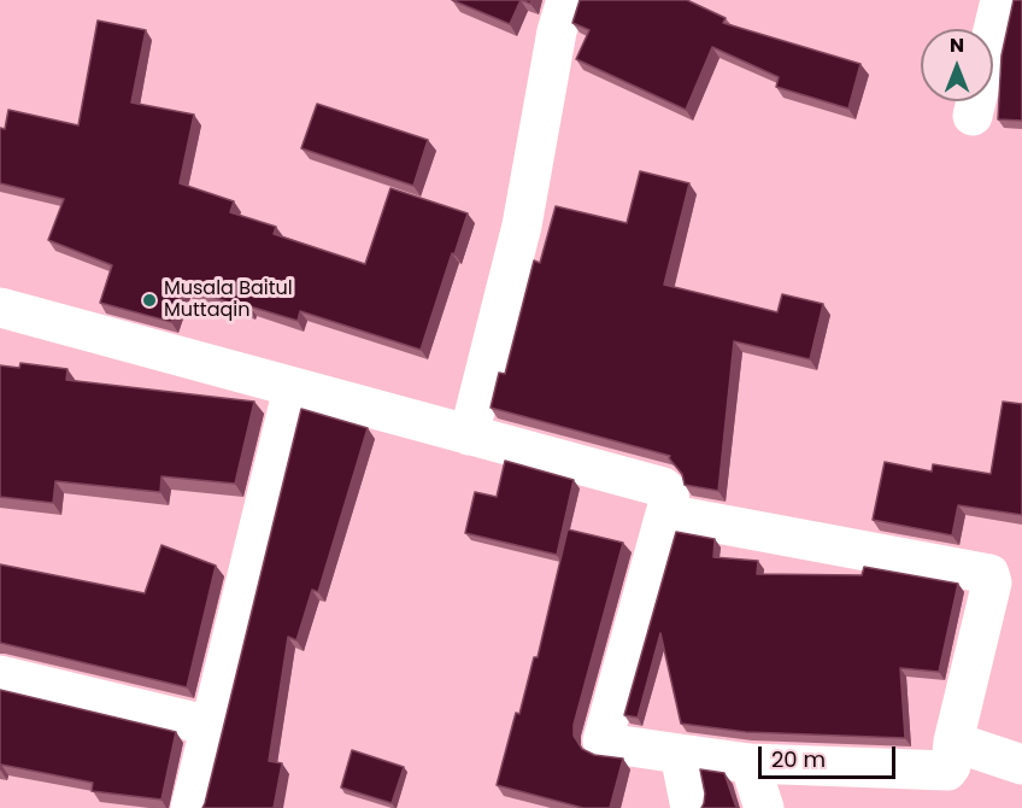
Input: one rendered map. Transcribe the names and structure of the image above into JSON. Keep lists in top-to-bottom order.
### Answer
{
  "places": ["Musala Baitul Muttaqin"],
  "scale_bar": "20 m",
  "north": "top"
}
